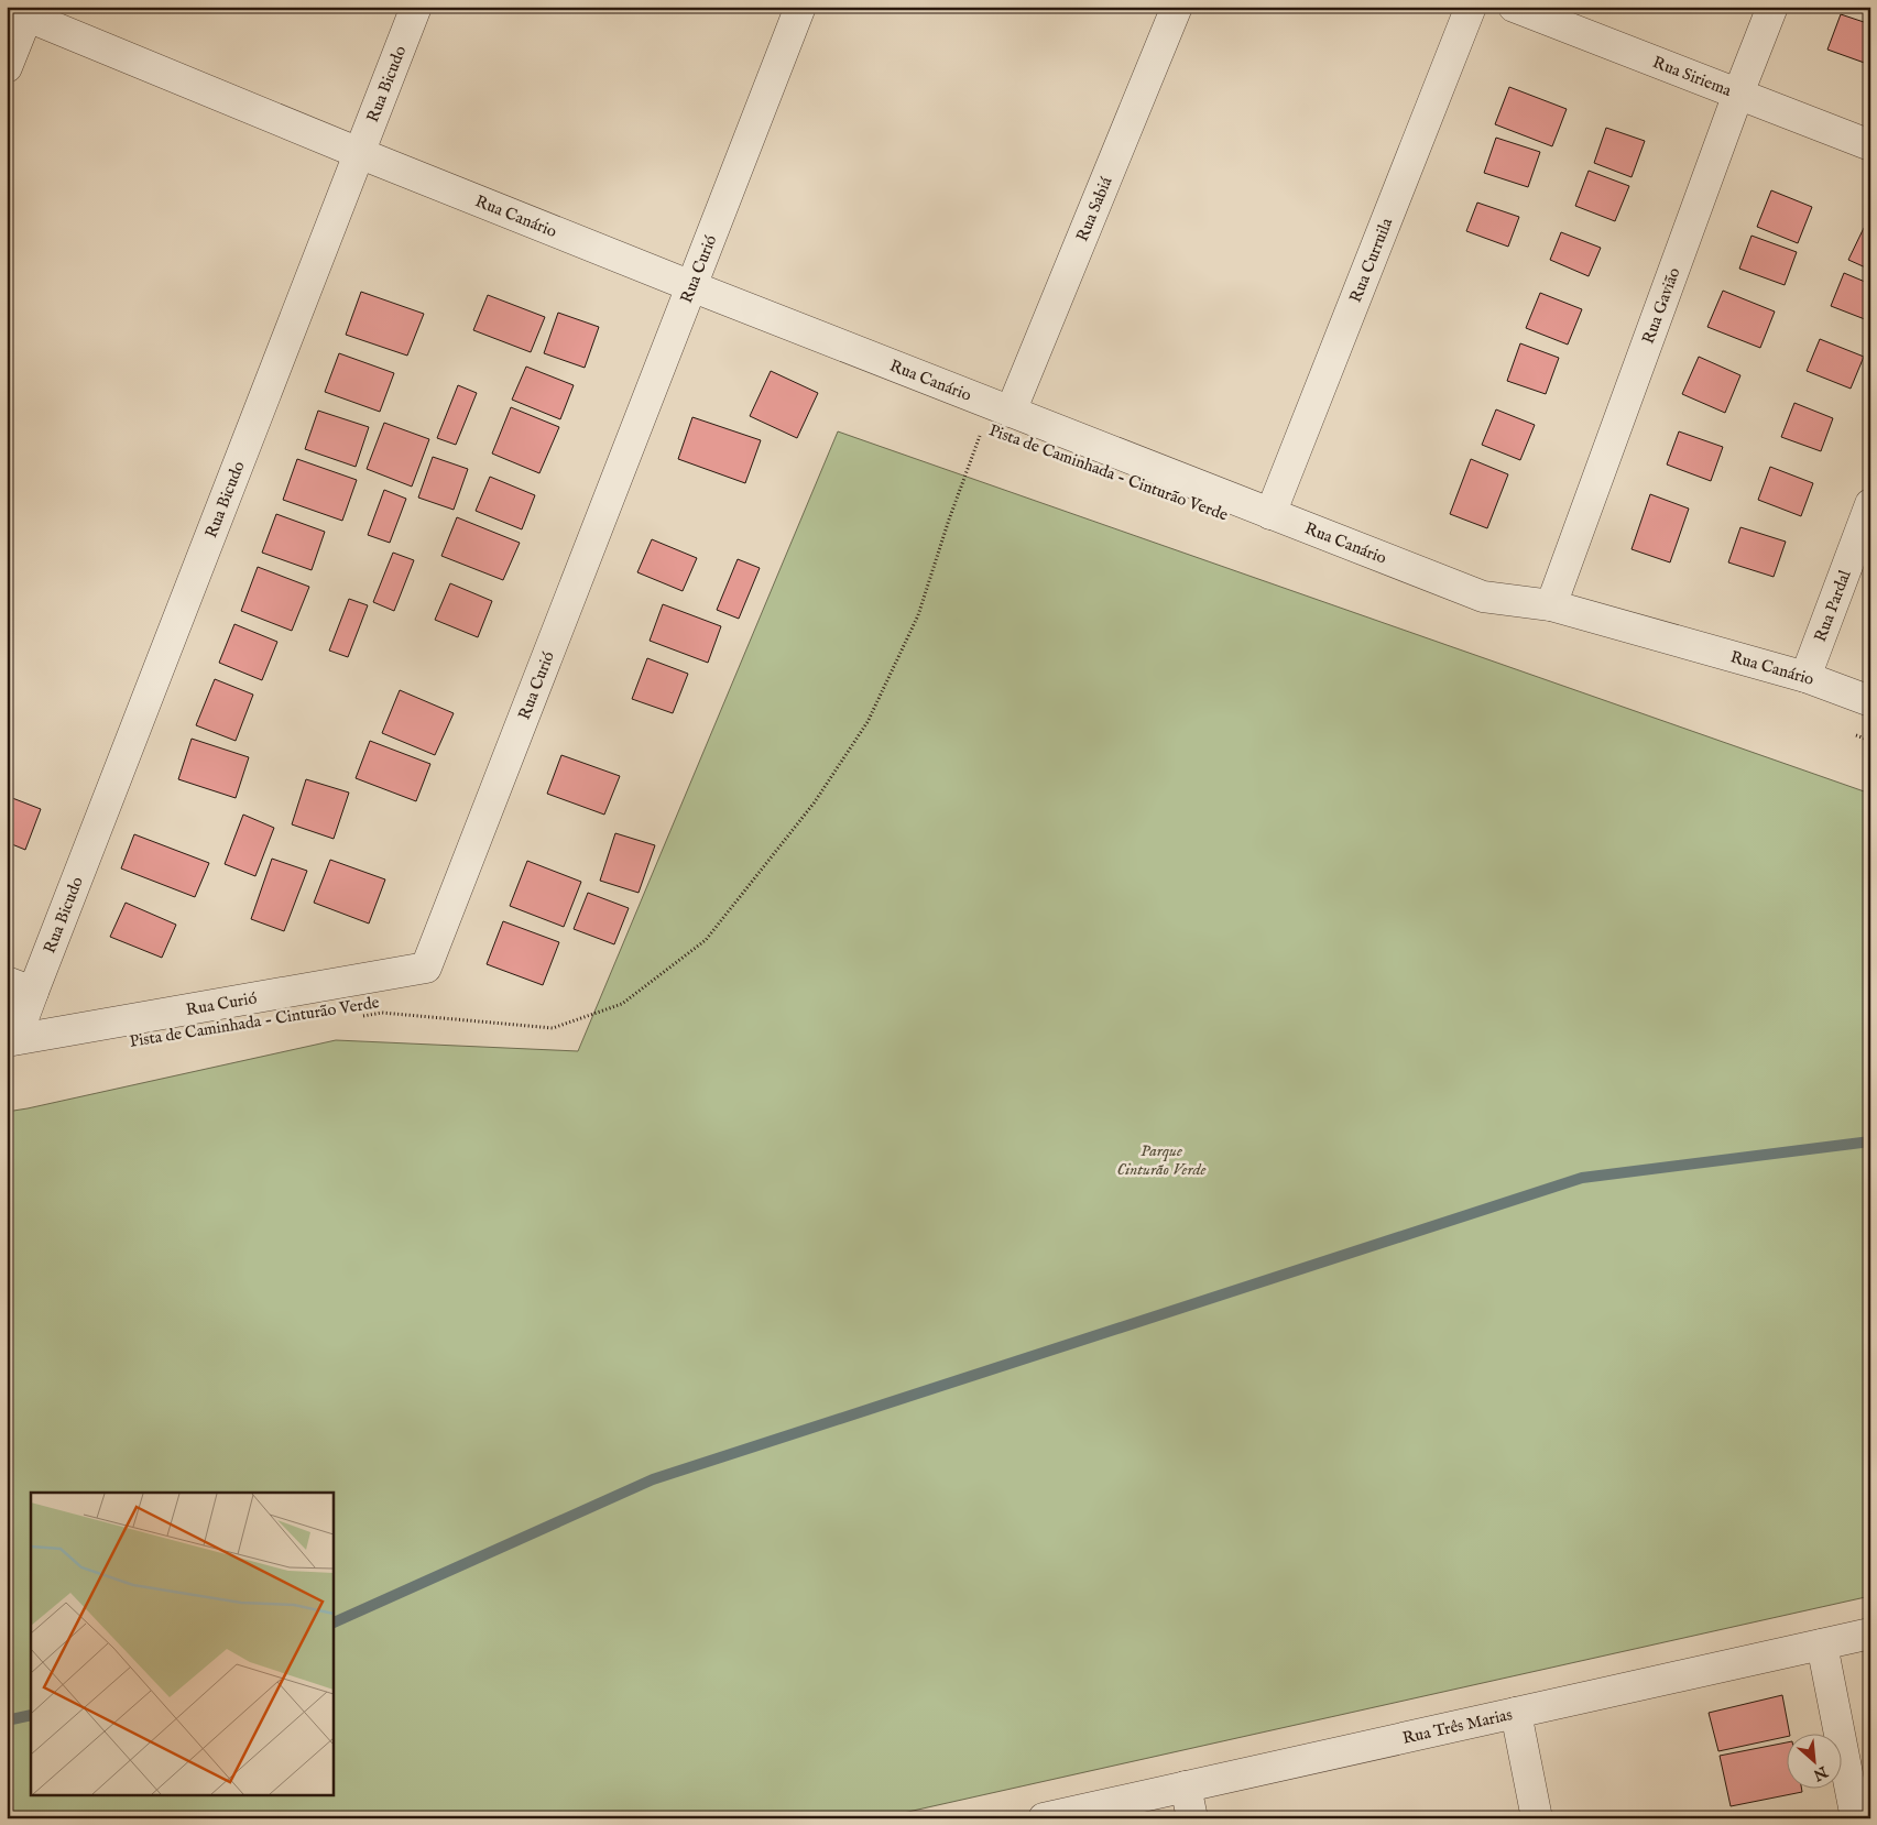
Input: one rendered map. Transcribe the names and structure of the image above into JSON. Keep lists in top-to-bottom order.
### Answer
{
  "streets": {
    "street": [
      "Rua Siriema",
      "Rua Bicudo",
      "Rua Sabiá",
      "Rua Canário",
      "Rua Curruila",
      "Rua Curió",
      "Rua Gavião",
      "Rua Pardal",
      "Rua Três Marias"
    ],
    "path": ["Pista de Caminhada - Cinturão Verde"]
  },
  "crossings": [
    ["Rua Siriema", "Rua Gavião"],
    ["Rua Bicudo", "Rua Canário"],
    ["Rua Bicudo", "Rua Curió"],
    ["Rua Sabiá", "Rua Canário"],
    ["Rua Canário", "Rua Curruila"],
    ["Rua Canário", "Rua Curió"],
    ["Rua Canário", "Rua Gavião"],
    ["Rua Canário", "Rua Pardal"]
  ],
  "parks": ["Parque Cinturão Verde"],
  "north": "bottom right"
}
